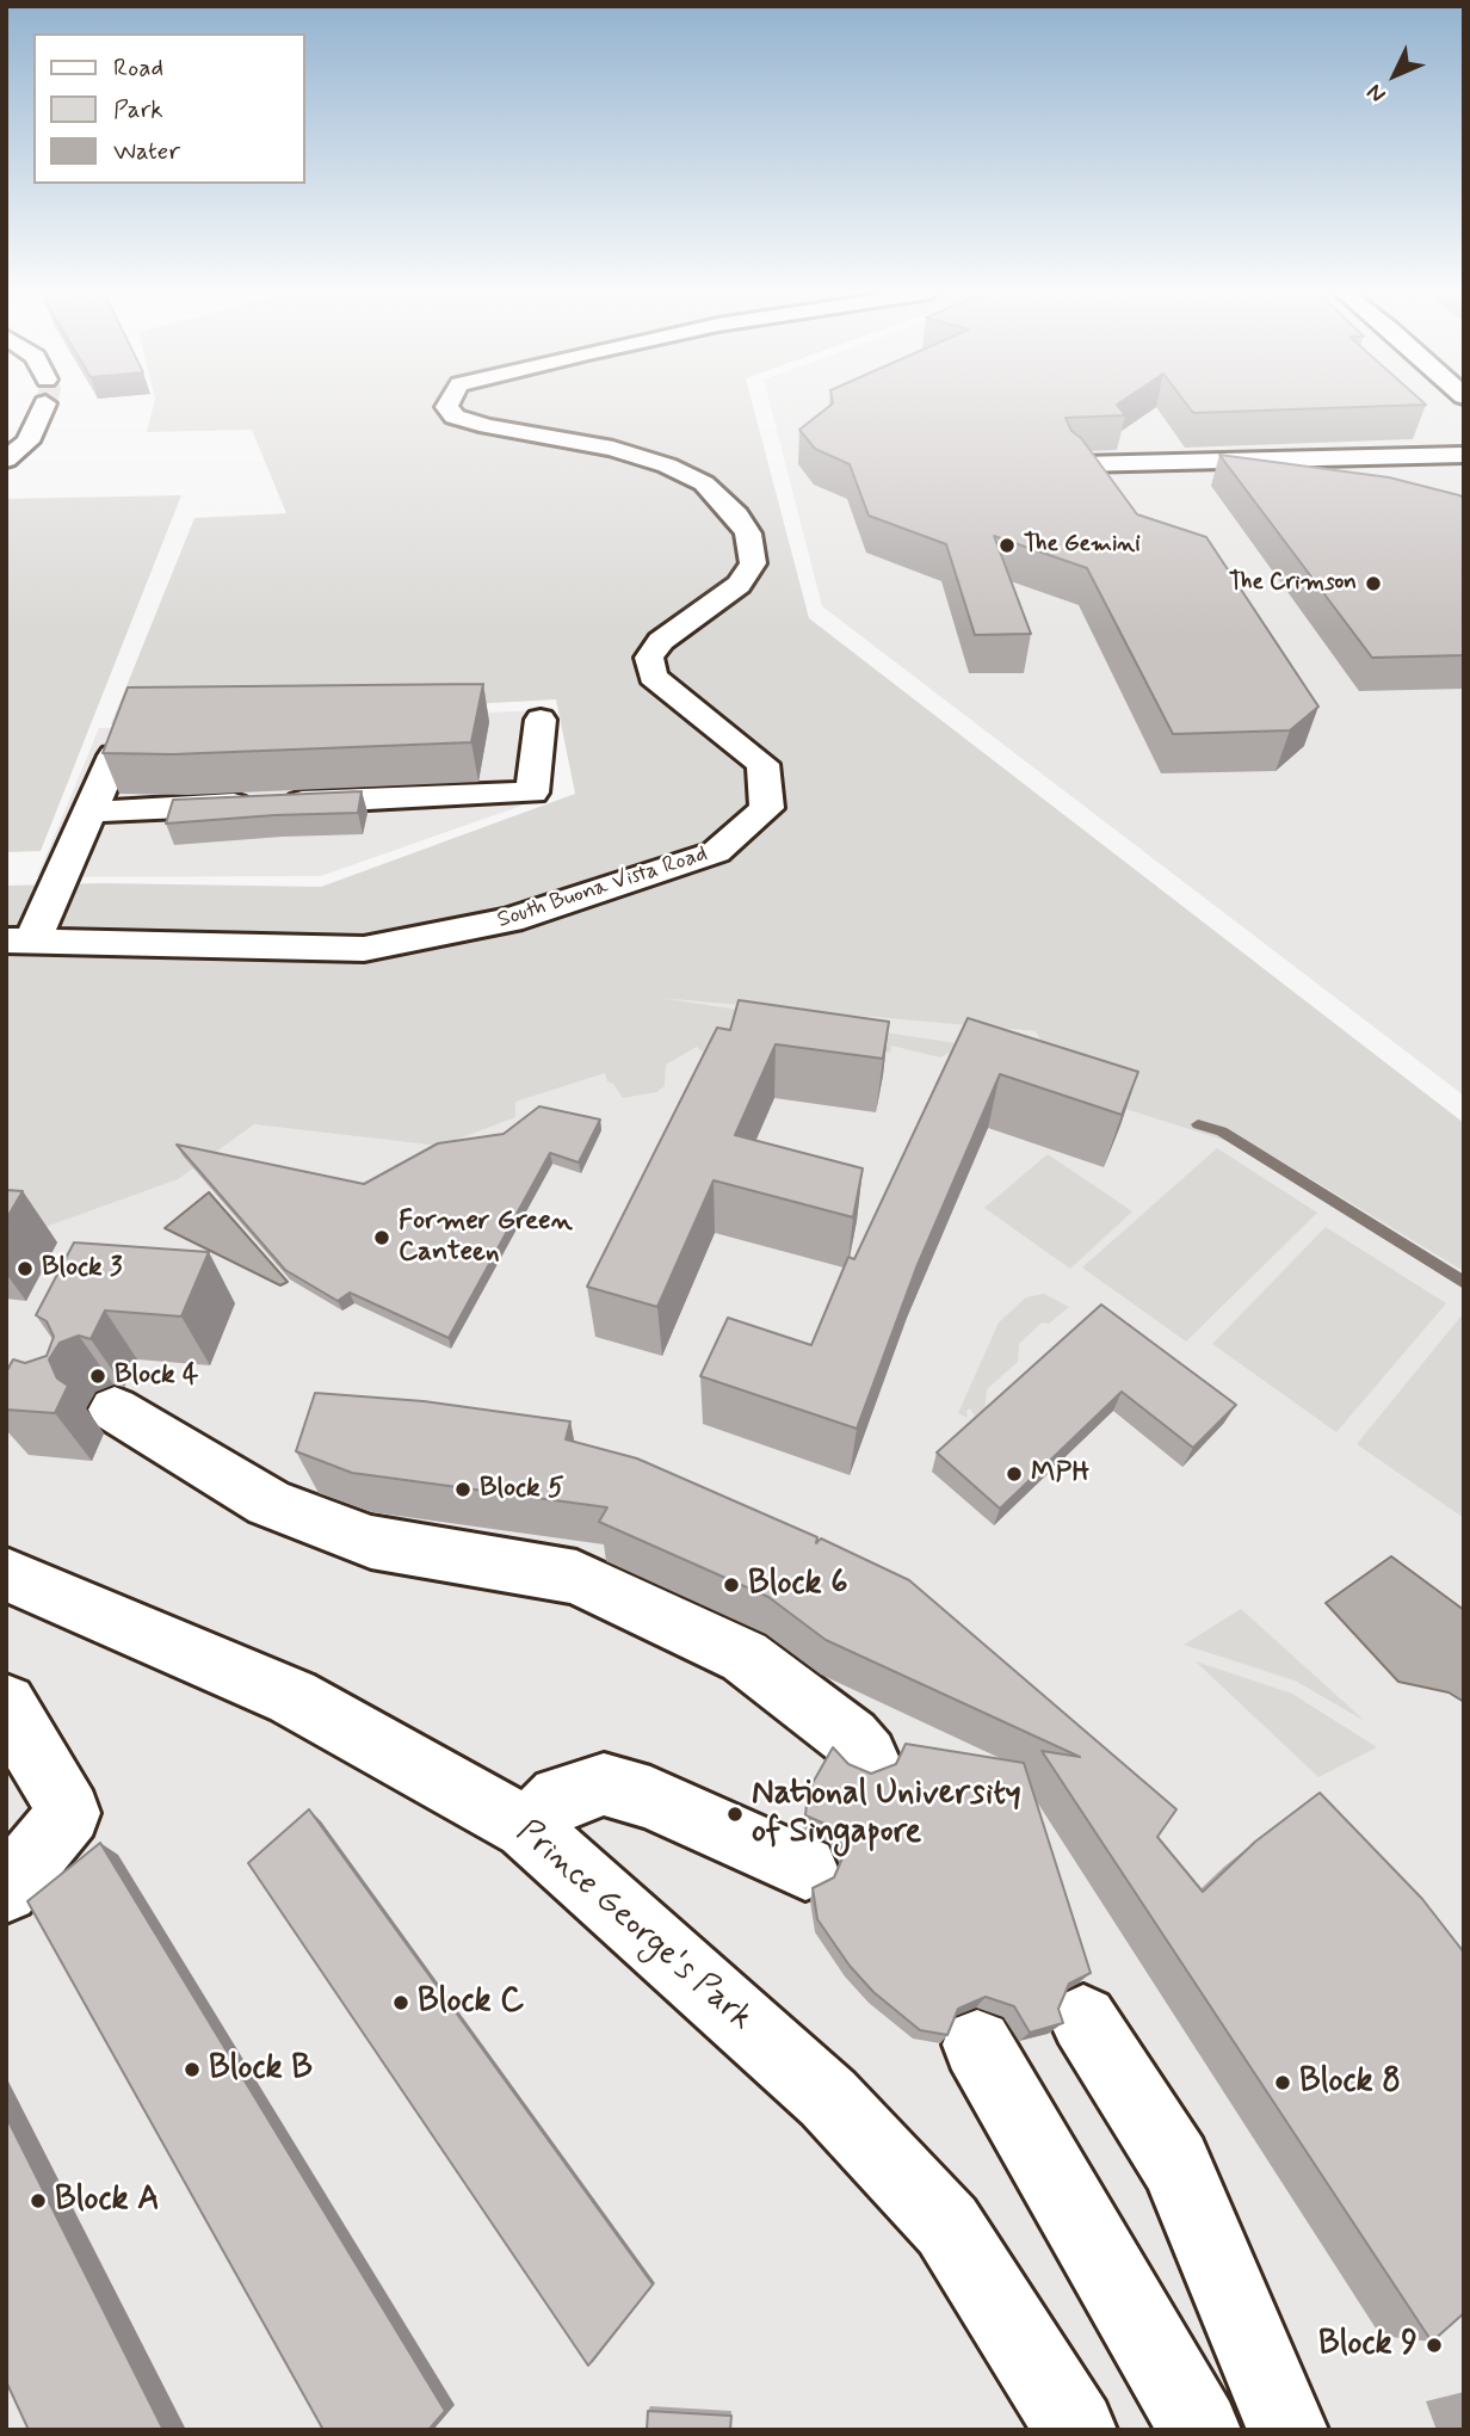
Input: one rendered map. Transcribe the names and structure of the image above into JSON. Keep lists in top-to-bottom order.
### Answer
{
  "streets": {
    "street": ["South Buona Vista Road", "Prince George's Park"]
  },
  "places": [
    "The Gemini",
    "The Crimson",
    "Former Green Canteen",
    "Block 3",
    "Block 4",
    "MPH",
    "Block 5",
    "Block 6",
    "National University of Singapore",
    "Block C",
    "Block B",
    "Block 8",
    "Block A",
    "Block 9"
  ],
  "legend": ["Road", "Park", "Water"],
  "north": "bottom left"
}
